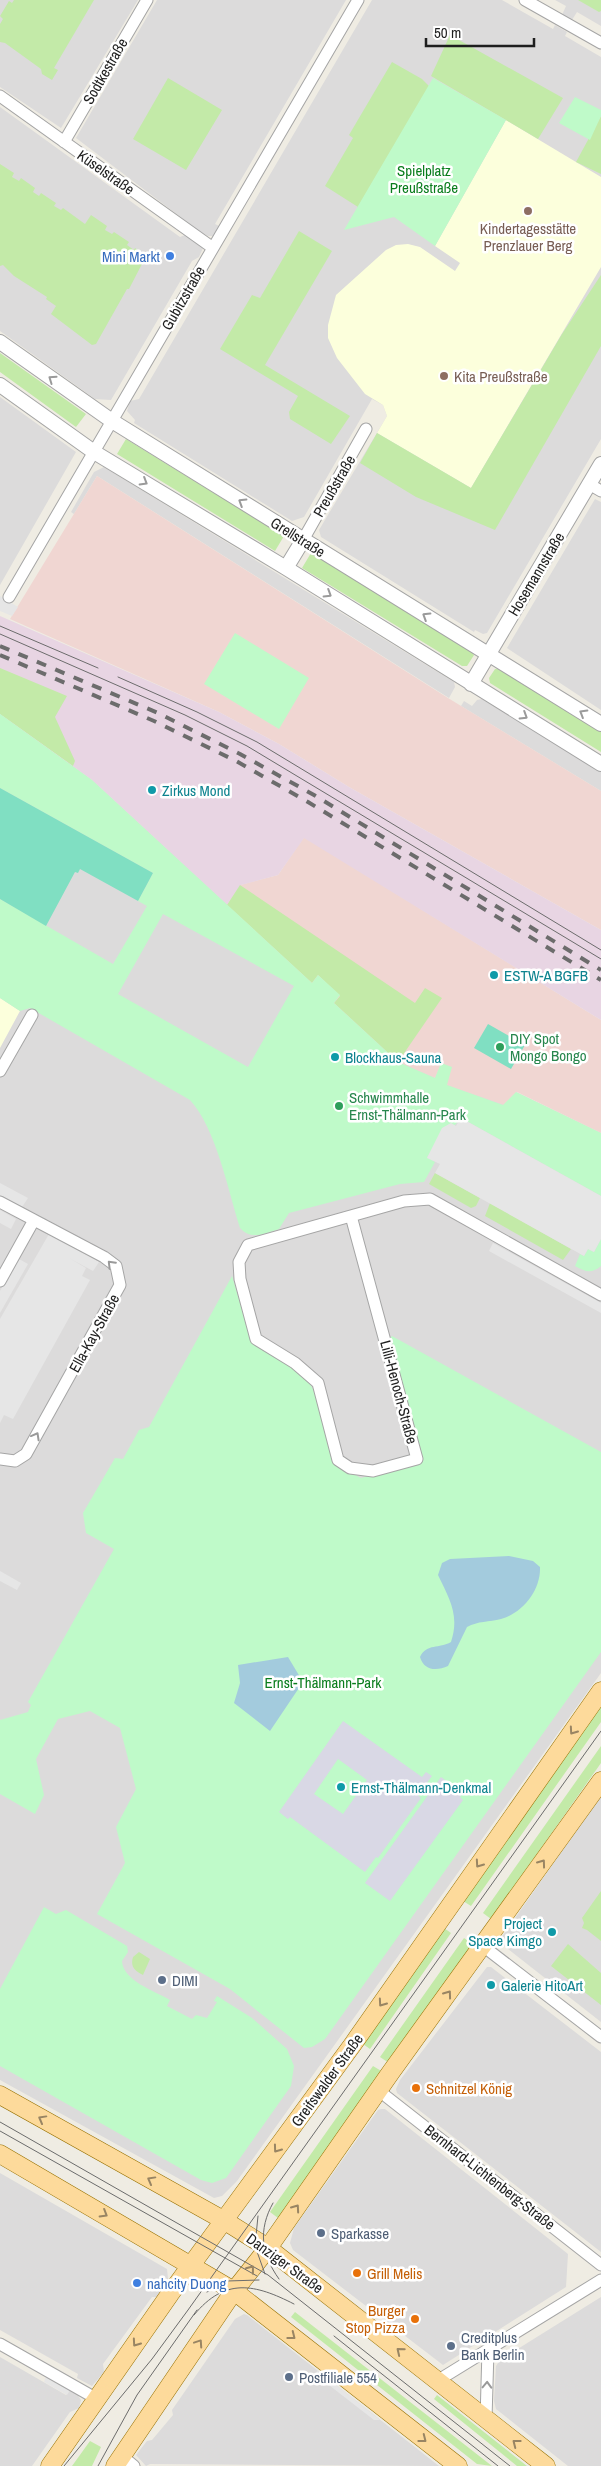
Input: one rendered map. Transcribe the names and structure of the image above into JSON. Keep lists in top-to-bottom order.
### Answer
{
  "streets": {
    "main road": ["Greifswalder Straße", "Danziger Straße"],
    "street": [
      "Sodtkestraße",
      "Küselstraße",
      "Gubitzstraße",
      "Preußstraße",
      "Grellstraße",
      "Hosemannstraße",
      "Ella-Kay-Straße",
      "Lilli-Henoch-Straße",
      "Bernhard-Lichtenberg-Straße"
    ]
  },
  "crossings": [
    ["Sodtkestraße", "Küselstraße"],
    ["Küselstraße", "Gubitzstraße"],
    ["Gubitzstraße", "Grellstraße"],
    ["Preußstraße", "Grellstraße"],
    ["Grellstraße", "Hosemannstraße"],
    ["Greifswalder Straße", "Danziger Straße"]
  ],
  "parks": ["Spielplatz Preußstraße", "Ernst-Thälmann-Park"],
  "places": [
    "Kindertagesstätte Prenzlauer Berg",
    "Mini Markt",
    "Kita Preußstraße",
    "Zirkus Mond",
    "ESTW-A BGFB",
    "DIY Spot Mongo Bongo",
    "Blockhaus-Sauna",
    "Schwimmhalle Ernst-Thälmann-Park",
    "Ernst-Thälmann-Denkmal",
    "Project Space Kimgo",
    "DIMI",
    "Galerie HitoArt",
    "Schnitzel König",
    "Sparkasse",
    "Grill Melis",
    "nahcity Duong",
    "Burger Stop Pizza",
    "Creditplus Bank Berlin",
    "Postfiliale 554"
  ],
  "scale_bar": "50 m"
}
